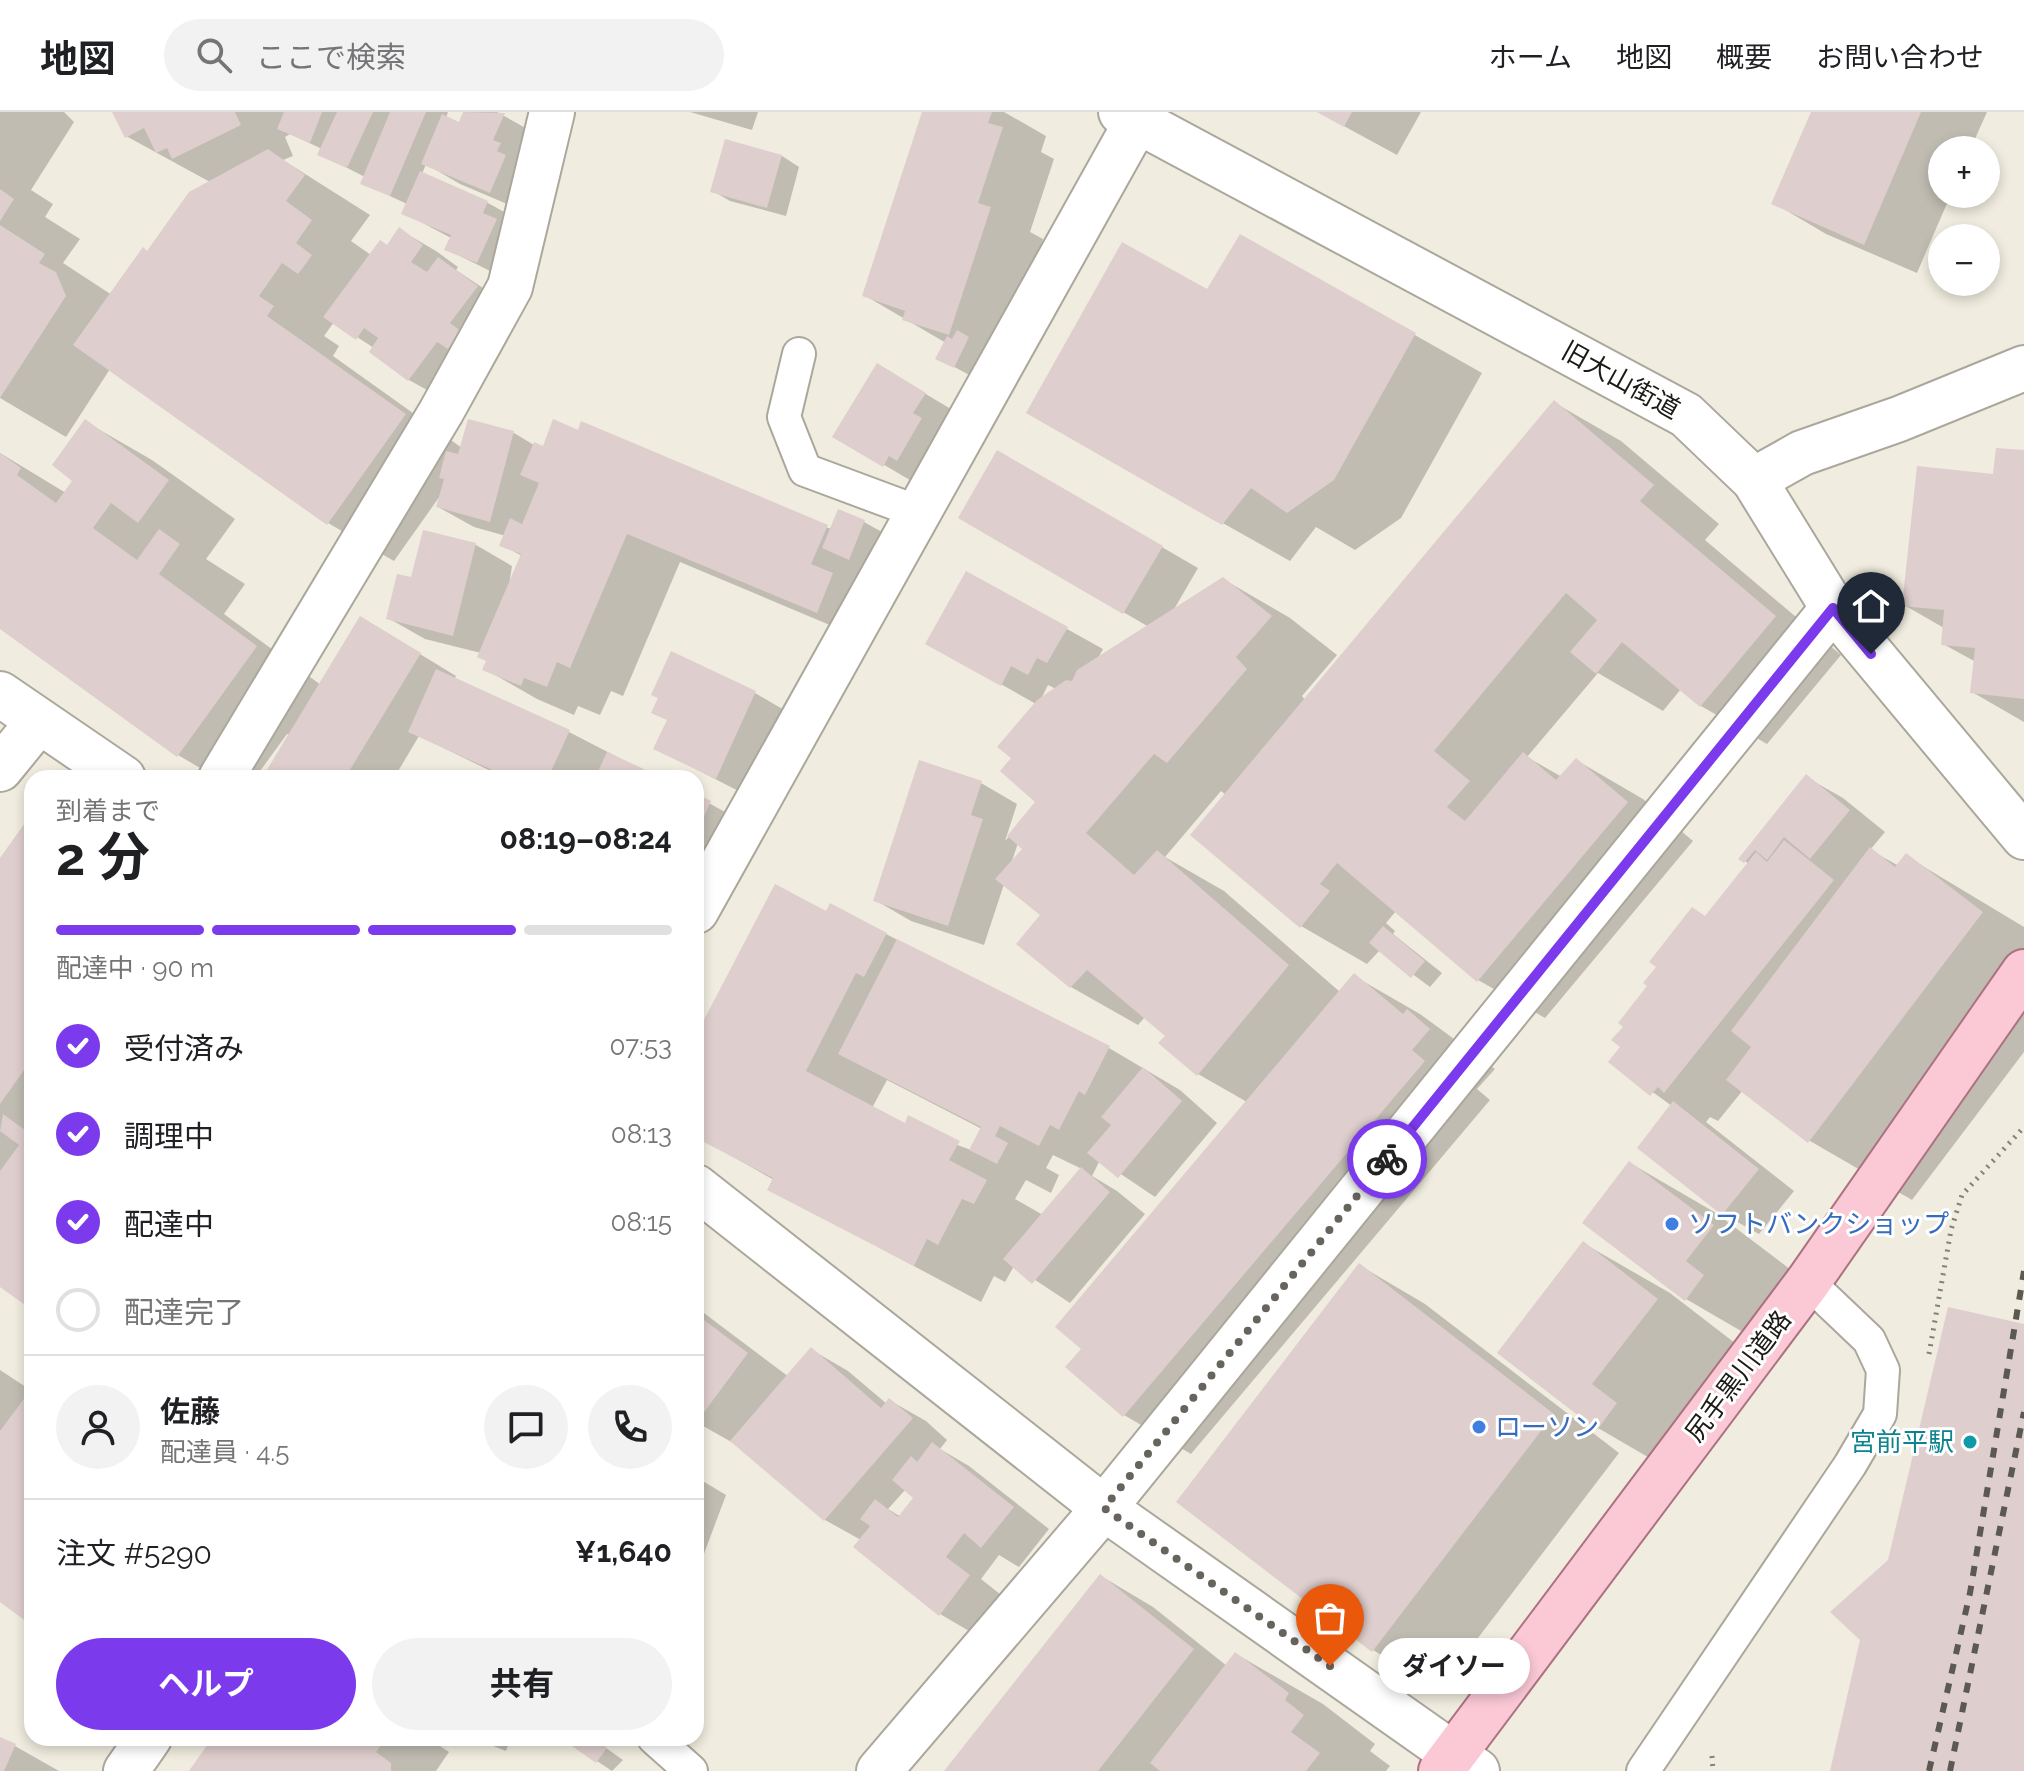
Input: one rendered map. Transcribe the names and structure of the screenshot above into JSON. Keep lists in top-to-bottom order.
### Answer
{
  "streets": {
    "main road": ["尻手黒川道路"],
    "street": ["旧大山街道"]
  },
  "places": [
    "ソフトバンクショップ",
    "ローソン",
    "宮前平駅",
    "ダイソー"
  ],
  "page": {
    "header": "地図",
    "search": "ここで検索",
    "nav": [
      "ホーム",
      "地図",
      "概要",
      "お問い合わせ"
    ],
    "map_buttons": ["+", "−"],
    "heading": ["2 分", "到着まで", "08:19–08:24"],
    "panel": [
      "佐藤",
      "配達員 · 4.5",
      "注文 #5290",
      "¥1,640"
    ],
    "bar": "配達中 · 90 m",
    "list": [
      ["受付済み", "07:53"],
      ["調理中", "08:13"],
      ["配達中", "08:15"],
      "配達完了"
    ],
    "buttons": ["ヘルプ", "共有"],
    "bubble": "ダイソー"
  }
}
